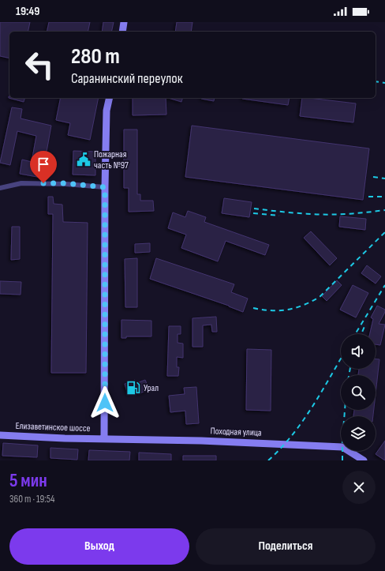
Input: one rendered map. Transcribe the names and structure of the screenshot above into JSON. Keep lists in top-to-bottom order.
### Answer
{
  "streets": {
    "main road": ["Елизаветинское шоссе", "Походная улица"]
  },
  "crossings": [
    ["Елизаветинское шоссе", "Походная улица"]
  ],
  "places": {
    "public building": ["Пожарная часть №97"],
    "fuel station": ["Урал"]
  },
  "page": {
    "status": "19:49",
    "turn": ["280 m", "Саранинский переулок"],
    "heading": ["5 мин", "360 m · 19:54"],
    "buttons": ["Выход", "Поделиться"]
  }
}
